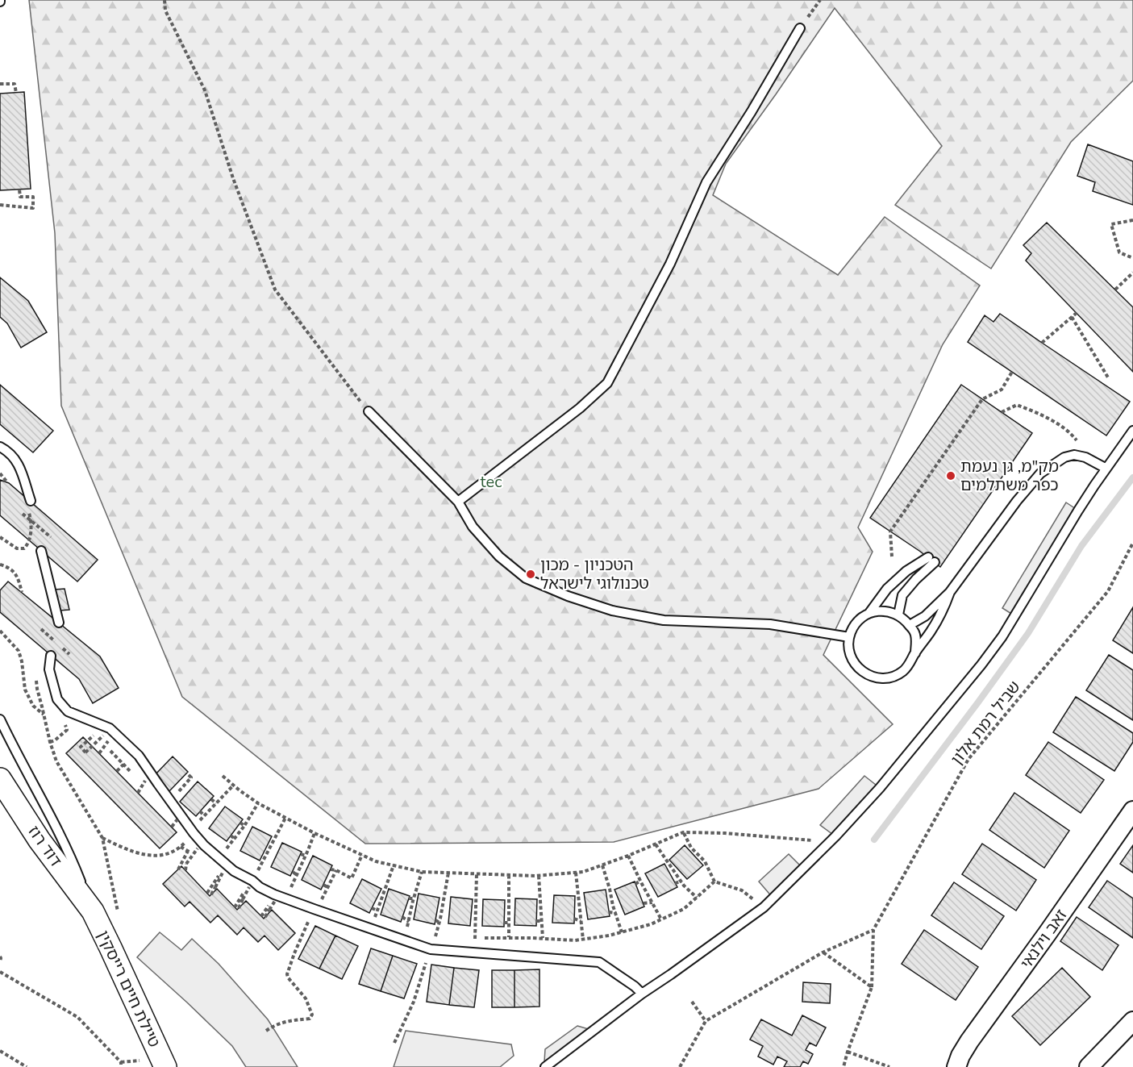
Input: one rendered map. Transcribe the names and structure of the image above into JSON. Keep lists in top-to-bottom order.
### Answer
{
  "streets": {
    "street": ["דוד רוז", "זאב וילנאי", "טיילת חיים רייסקין"],
    "path": ["שביל רמת אלון"]
  },
  "crossings": [
    ["דוד רוז", "טיילת חיים רייסקין"]
  ],
  "parks": ["tec"],
  "places": ["מק\"מ, גן נעמת כפר משתלמים", "הטכניון - מכון טכנולוגי לישראל"]
}
